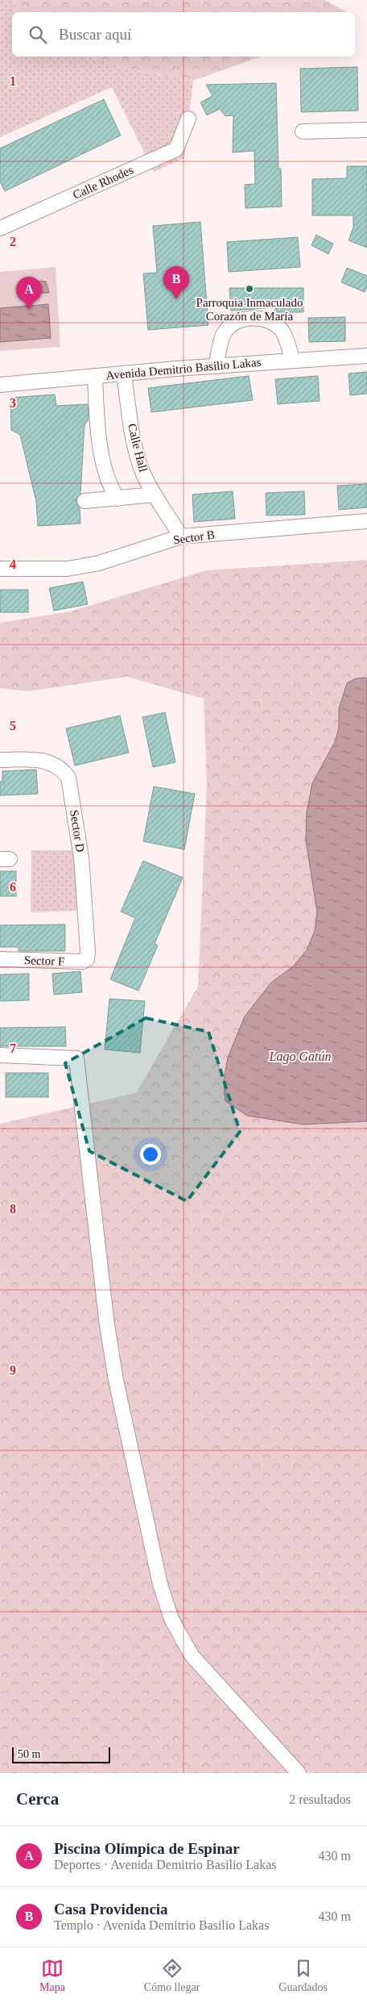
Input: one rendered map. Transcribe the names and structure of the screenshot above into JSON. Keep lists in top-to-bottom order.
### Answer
{
  "streets": {
    "street": [
      "Calle Rhodes",
      "Avenida Demitrio Basilio Lakas",
      "Calle Hall",
      "Sector B",
      "Sector D",
      "Sector F"
    ]
  },
  "crossings": [
    ["Avenida Demitrio Basilio Lakas", "Calle Hall"],
    ["Calle Hall", "Sector B"],
    ["Sector D", "Sector F"]
  ],
  "water": ["Lago Gatún"],
  "places": ["Parroquia Inmaculado Corazón de María"],
  "scale_bar": "50 m",
  "page": {
    "search": "Buscar aquí",
    "pins": ["B", "A"],
    "scale": "50 m",
    "heading": ["Cerca", "2 resultados"],
    "list": [
      {
        "mark": "A",
        "name": "Piscina Olímpica de Espinar",
        "note": "Deportes · Avenida Demitrio Basilio Lakas",
        "value": "430 m"
      },
      {
        "mark": "B",
        "name": "Casa Providencia",
        "note": "Templo · Avenida Demitrio Basilio Lakas",
        "value": "430 m"
      }
    ],
    "nav": ["Mapa", "Cómo llegar", "Guardados"]
  },
  "grid": {
    "rows": [
      "1",
      "2",
      "3",
      "4",
      "5",
      "6",
      "7",
      "8",
      "9"
    ]
  }
}
